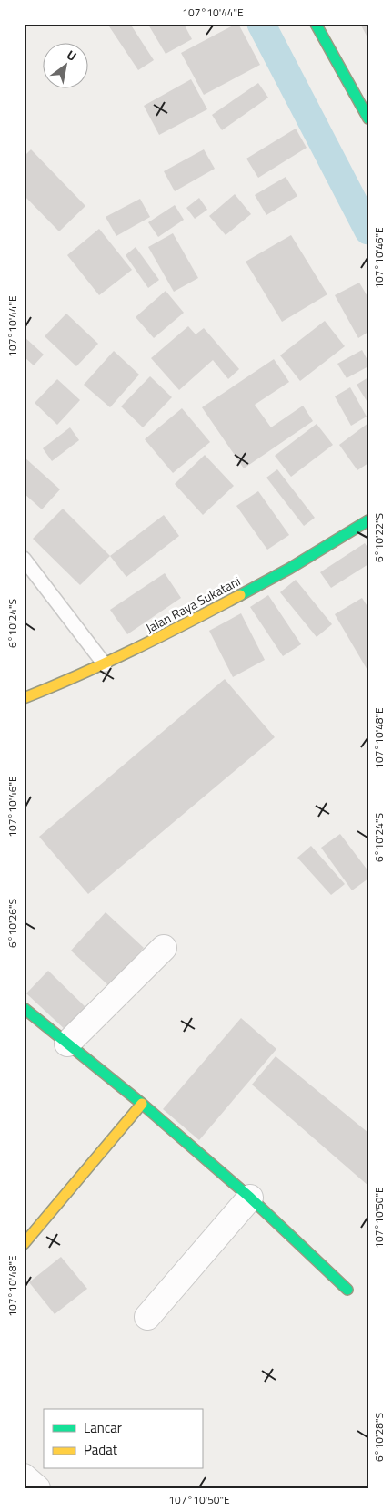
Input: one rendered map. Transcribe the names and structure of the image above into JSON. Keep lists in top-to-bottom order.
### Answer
{
  "streets": {
    "street": ["Jalan Raya Sukatani"]
  },
  "legend": ["Lancar", "Padat"],
  "north": "top right",
  "coordinates": [
    "107°10'44\"E",
    "107°10'46\"E",
    "6°10'22\"S",
    "6°10'24\"S",
    "107°10'48\"E",
    "6°10'26\"S",
    "107°10'50\"E",
    "6°10'28\"S"
  ]
}
